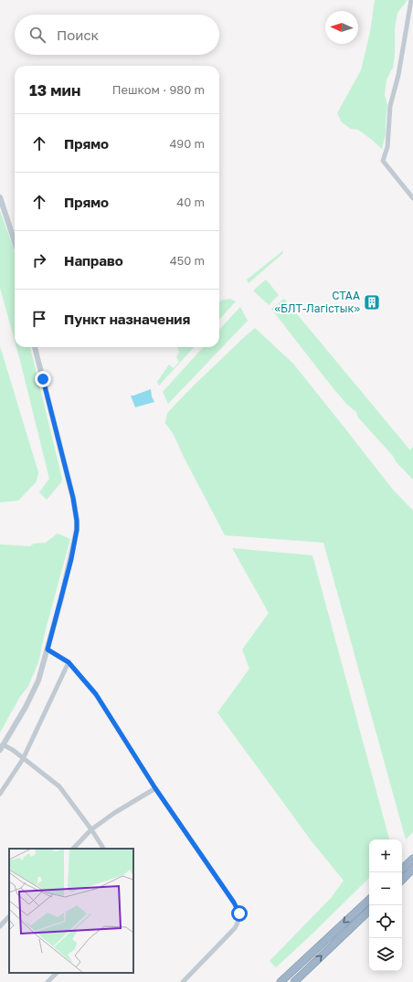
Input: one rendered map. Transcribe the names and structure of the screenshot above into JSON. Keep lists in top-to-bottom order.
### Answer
{
  "places": {
    "building": ["СТАА «БЛТ-Лагістык»"]
  },
  "north": "left",
  "page": {
    "search": "Поиск",
    "heading": ["13 мин", "Пешком · 980 m"],
    "list": [
      ["Прямо", "490 m"],
      ["Прямо", "40 m"],
      ["Направо", "450 m"],
      "Пункт назначения"
    ],
    "map_buttons": ["+", "−"]
  }
}
